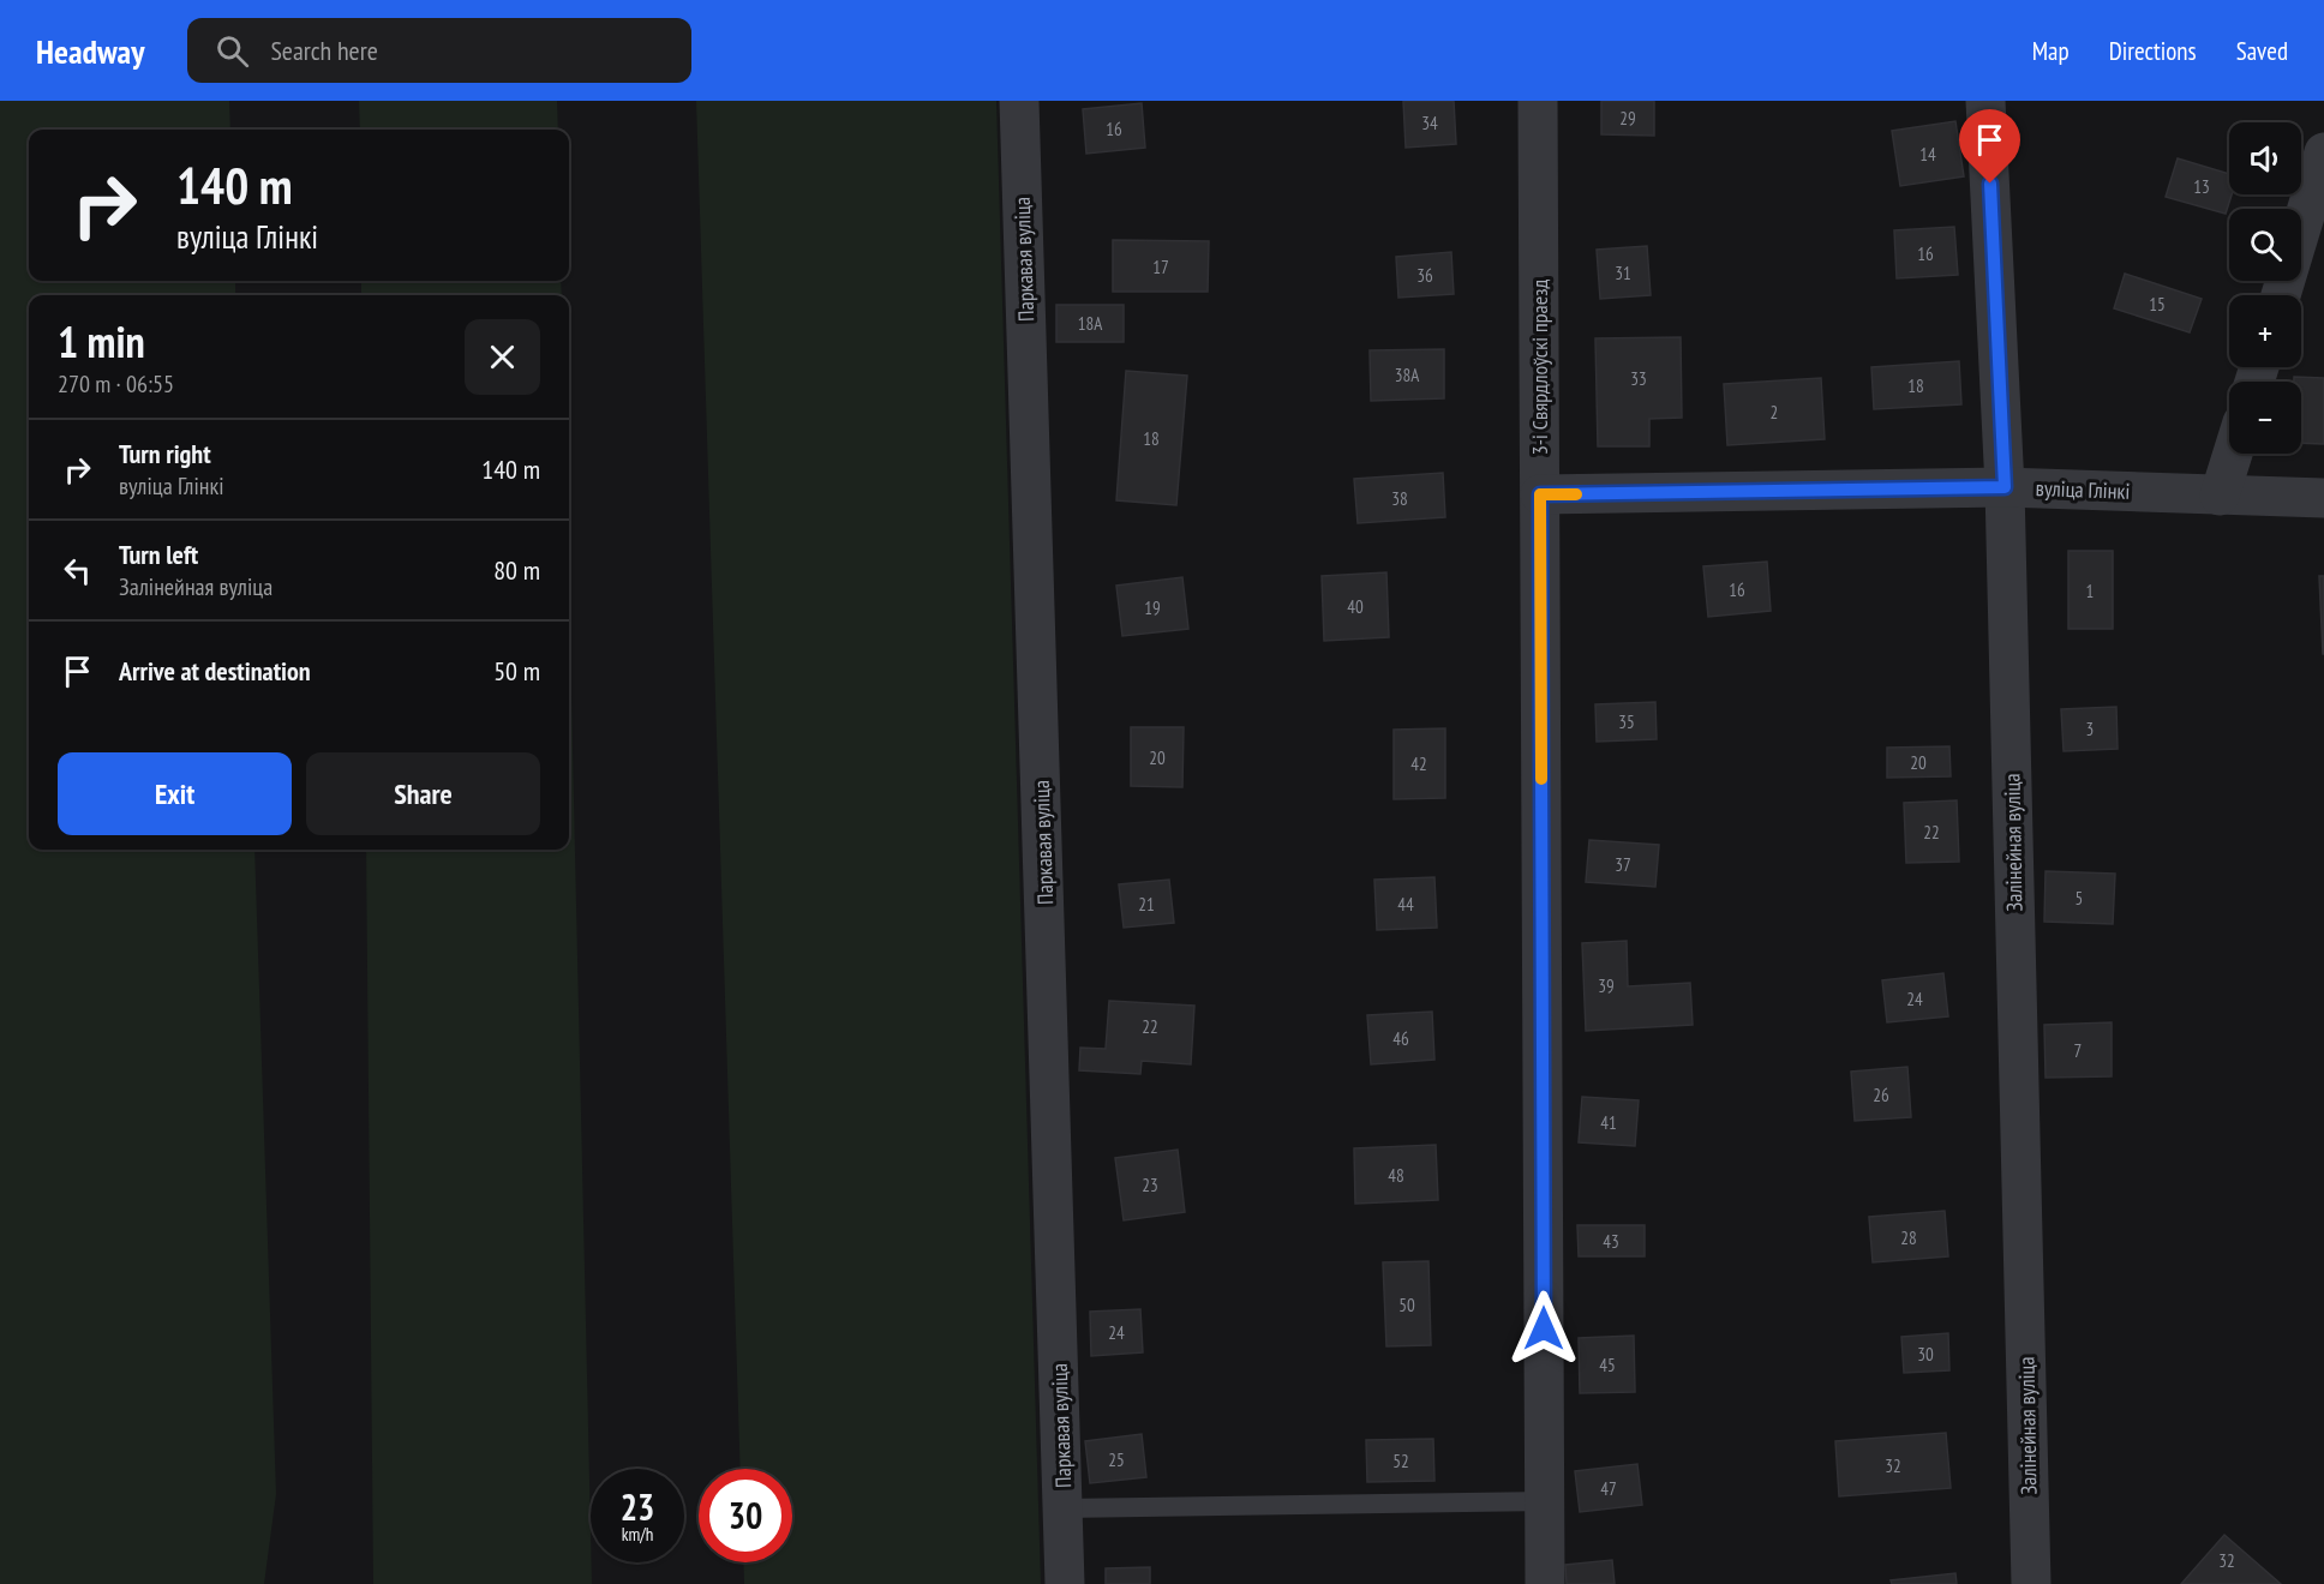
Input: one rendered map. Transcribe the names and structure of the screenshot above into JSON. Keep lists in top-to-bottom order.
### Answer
{
  "streets": {
    "street": [
      "Паркавая вуліца",
      "3-і Свярдлоўскі праезд",
      "вуліца Глінкі",
      "Залінейная вуліца"
    ]
  },
  "crossings": [
    ["3-і Свярдлоўскі праезд", "вуліца Глінкі"],
    ["вуліца Глінкі", "Залінейная вуліца"]
  ],
  "house_numbers": [
    "29",
    "34",
    "16",
    "14",
    "13",
    "16",
    "17",
    "31",
    "36",
    "15",
    "18А",
    "38А",
    "33",
    "18",
    "2",
    "18",
    "38",
    "16",
    "1",
    "40",
    "19",
    "35",
    "3",
    "20",
    "20",
    "42",
    "22",
    "37",
    "5",
    "21",
    "44",
    "39",
    "24",
    "22",
    "46",
    "7",
    "26",
    "41",
    "48",
    "23",
    "28",
    "43",
    "50",
    "24",
    "30",
    "45",
    "25",
    "52",
    "32",
    "47",
    "32"
  ],
  "page": {
    "header": "Headway",
    "search": "Search here",
    "nav": ["Map", "Directions", "Saved"],
    "map_buttons": ["+", "−"],
    "turn": ["140 m", "вуліца Глінкі"],
    "heading": ["1 min", "270 m · 06:55"],
    "list": [
      {
        "name": "Turn right",
        "note": "вуліца Глінкі",
        "value": "140 m"
      },
      {
        "name": "Turn left",
        "note": "Залінейная вуліца",
        "value": "80 m"
      },
      {
        "name": "Arrive at destination",
        "value": "50 m"
      }
    ],
    "buttons": ["Exit", "Share"],
    "speed": "23 km/h",
    "limit": "30"
  }
}
